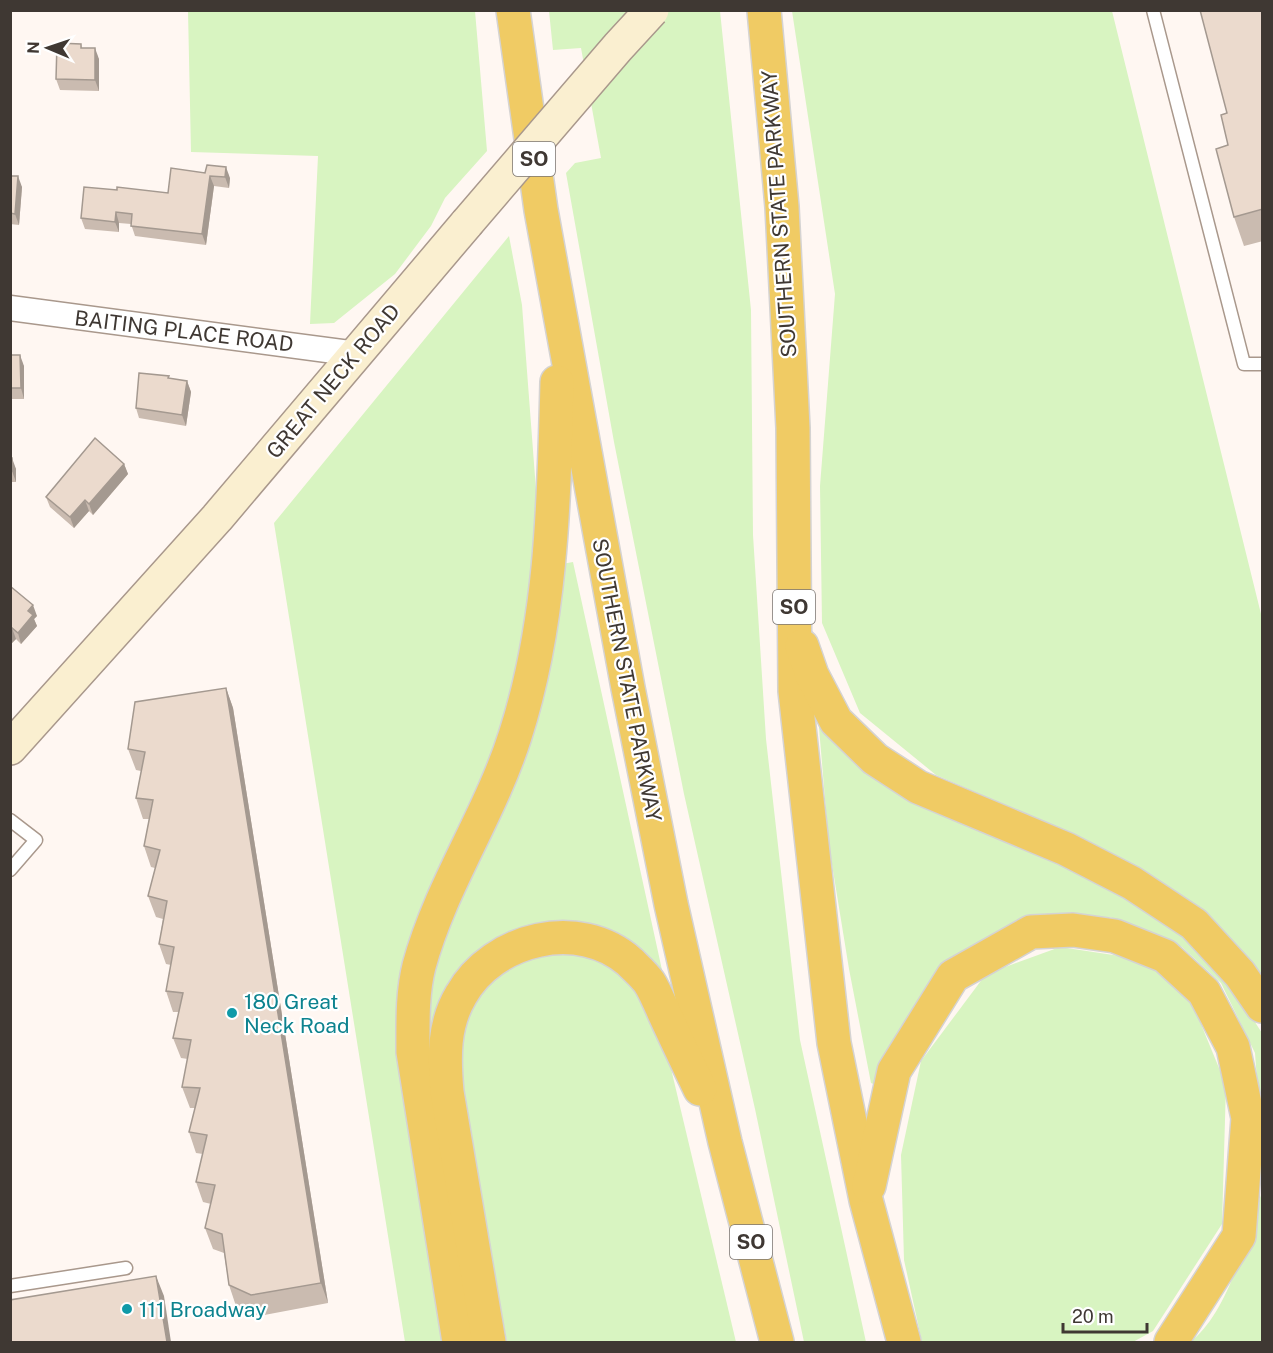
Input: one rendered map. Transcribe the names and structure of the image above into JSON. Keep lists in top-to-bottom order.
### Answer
{
  "streets": {
    "highway": ["SO", "SOUTHERN STATE PARKWAY"],
    "main road": ["GREAT NECK ROAD"],
    "street": ["BAITING PLACE ROAD"]
  },
  "crossings": [
    ["BAITING PLACE ROAD", "GREAT NECK ROAD"]
  ],
  "places": ["180 Great Neck Road", "111 Broadway"],
  "scale_bar": "20 m",
  "north": "left"
}
